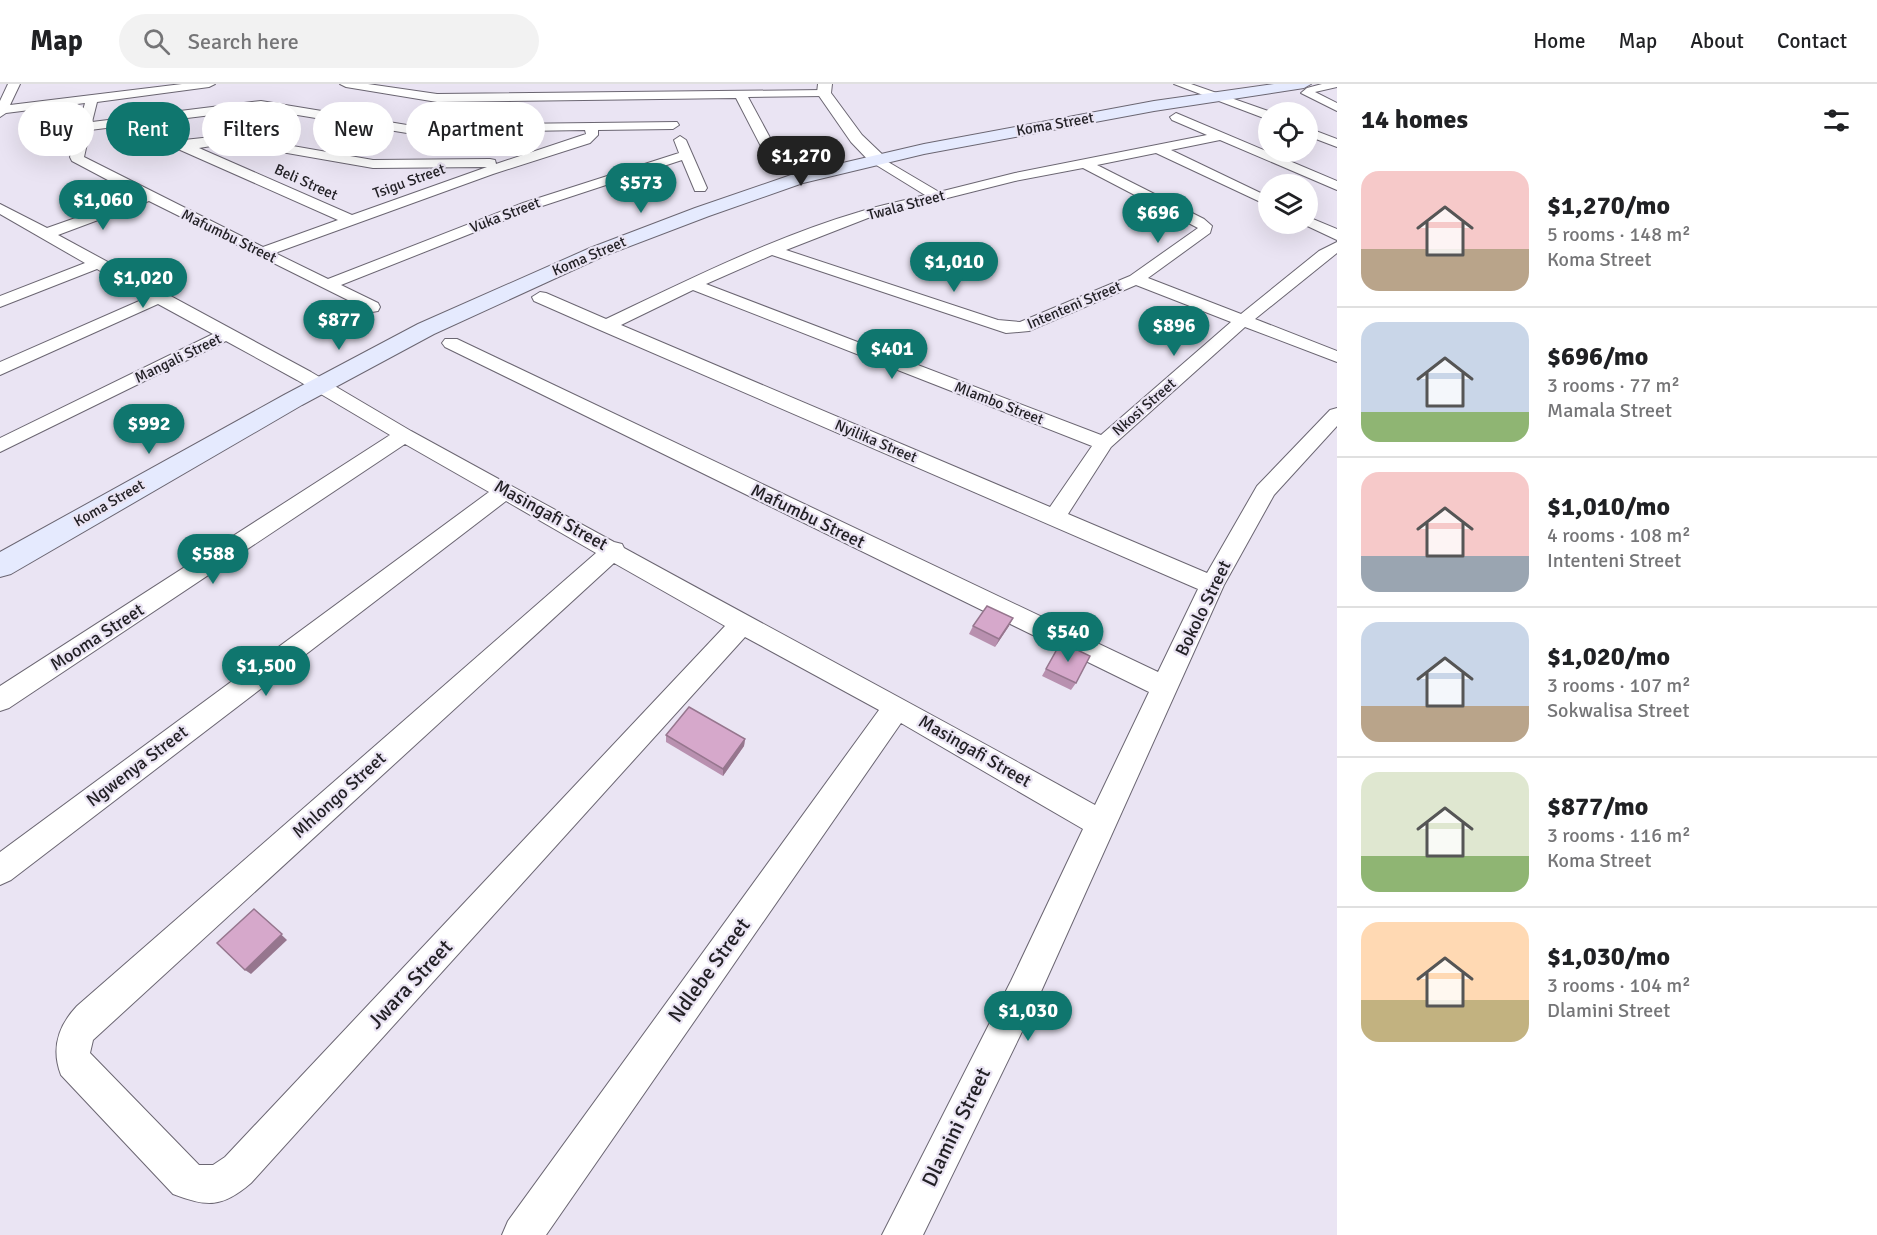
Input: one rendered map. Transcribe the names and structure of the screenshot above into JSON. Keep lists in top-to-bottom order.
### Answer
{
  "streets": {
    "main road": ["Koma Street"],
    "street": [
      "Tsigu Street",
      "Beli Street",
      "Twala Street",
      "Vuka Street",
      "Mafumbu Street",
      "Intenteni Street",
      "Mangali Street",
      "Mlambo Street",
      "Nkosi Street",
      "Nyilika Street",
      "Masingafi Street",
      "Bokolo Street",
      "Mooma Street",
      "Ngwenya Street",
      "Mhlongo Street",
      "Ndlebe Street",
      "Jwara Street",
      "Dlamini Street"
    ]
  },
  "crossings": [
    ["Koma Street", "Masingafi Street"],
    ["Tsigu Street", "Beli Street"],
    ["Tsigu Street", "Mafumbu Street"],
    ["Twala Street", "Intenteni Street"],
    ["Twala Street", "Mlambo Street"],
    ["Twala Street", "Nyilika Street"],
    ["Vuka Street", "Mafumbu Street"],
    ["Mafumbu Street", "Bokolo Street"],
    ["Mangali Street", "Masingafi Street"],
    ["Mlambo Street", "Nkosi Street"],
    ["Nkosi Street", "Nyilika Street"],
    ["Nyilika Street", "Bokolo Street"],
    ["Masingafi Street", "Bokolo Street"],
    ["Masingafi Street", "Mooma Street"],
    ["Masingafi Street", "Ngwenya Street"],
    ["Masingafi Street", "Mhlongo Street"],
    ["Masingafi Street", "Ndlebe Street"],
    ["Masingafi Street", "Jwara Street"],
    ["Masingafi Street", "Dlamini Street"],
    ["Bokolo Street", "Dlamini Street"],
    ["Mhlongo Street", "Jwara Street"]
  ],
  "page": {
    "header": "Map",
    "search": "Search here",
    "nav": [
      "Home",
      "Map",
      "About",
      "Contact"
    ],
    "heading": "14 homes",
    "chip": [
      "Buy",
      "Rent",
      "Filters",
      "New",
      "Apartment"
    ],
    "price": [
      "$1,270",
      "$573",
      "$1,060",
      "$696",
      "$1,010",
      "$1,020",
      "$877",
      "$896",
      "$401",
      "$992",
      "$588",
      "$540",
      "$1,500",
      "$1,030"
    ],
    "list": [
      {
        "name": "$1,270/mo",
        "note": "5 rooms · 148 m² · Koma Street"
      },
      {
        "name": "$696/mo",
        "note": "3 rooms · 77 m² · Mamala Street"
      },
      {
        "name": "$1,010/mo",
        "note": "4 rooms · 108 m² · Intenteni Street"
      },
      {
        "name": "$1,020/mo",
        "note": "3 rooms · 107 m² · Sokwalisa Street"
      },
      {
        "name": "$877/mo",
        "note": "3 rooms · 116 m² · Koma Street"
      },
      {
        "name": "$1,030/mo",
        "note": "3 rooms · 104 m² · Dlamini Street"
      }
    ]
  }
}
